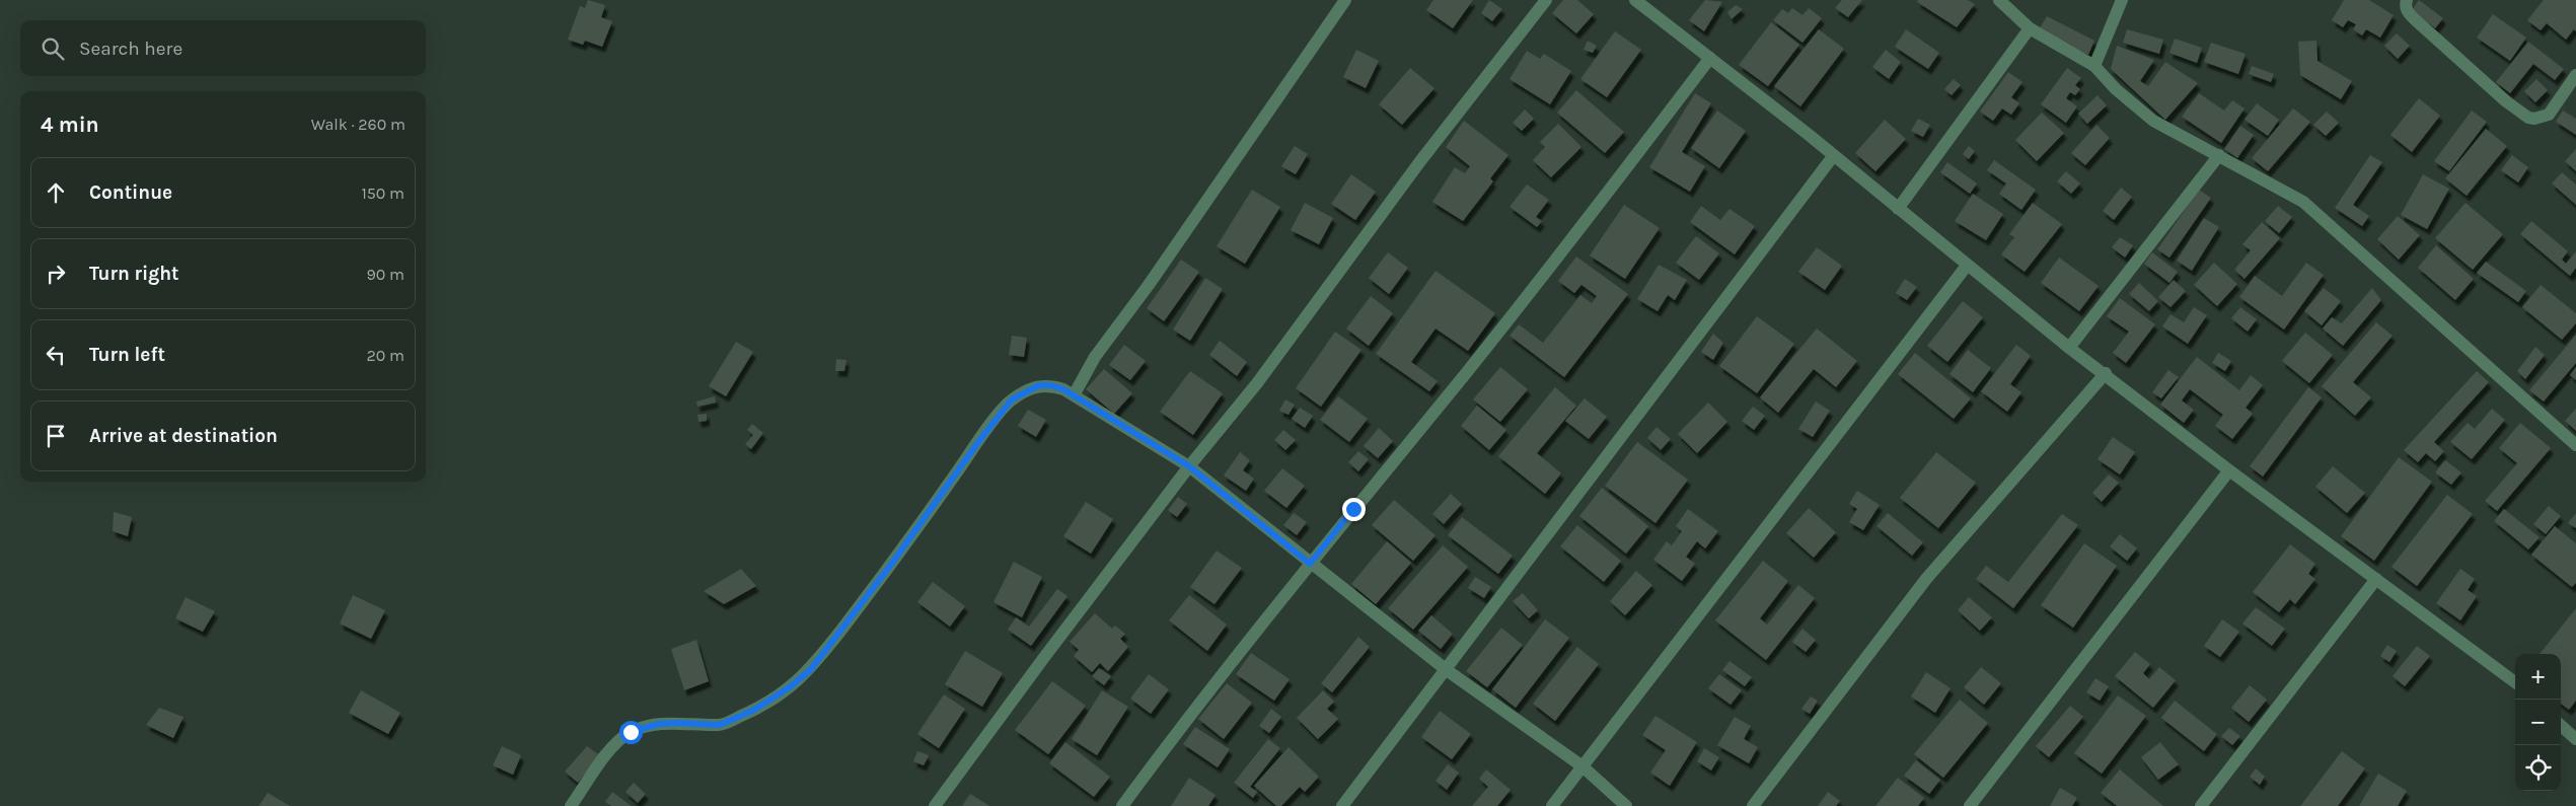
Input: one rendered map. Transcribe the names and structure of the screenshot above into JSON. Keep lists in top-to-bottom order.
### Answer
{
  "page": {
    "search": "Search here",
    "heading": ["4 min", "Walk · 260 m"],
    "list": [
      ["Continue", "150 m"],
      ["Turn right", "90 m"],
      ["Turn left", "20 m"],
      "Arrive at destination"
    ],
    "map_buttons": ["+", "−"]
  }
}
